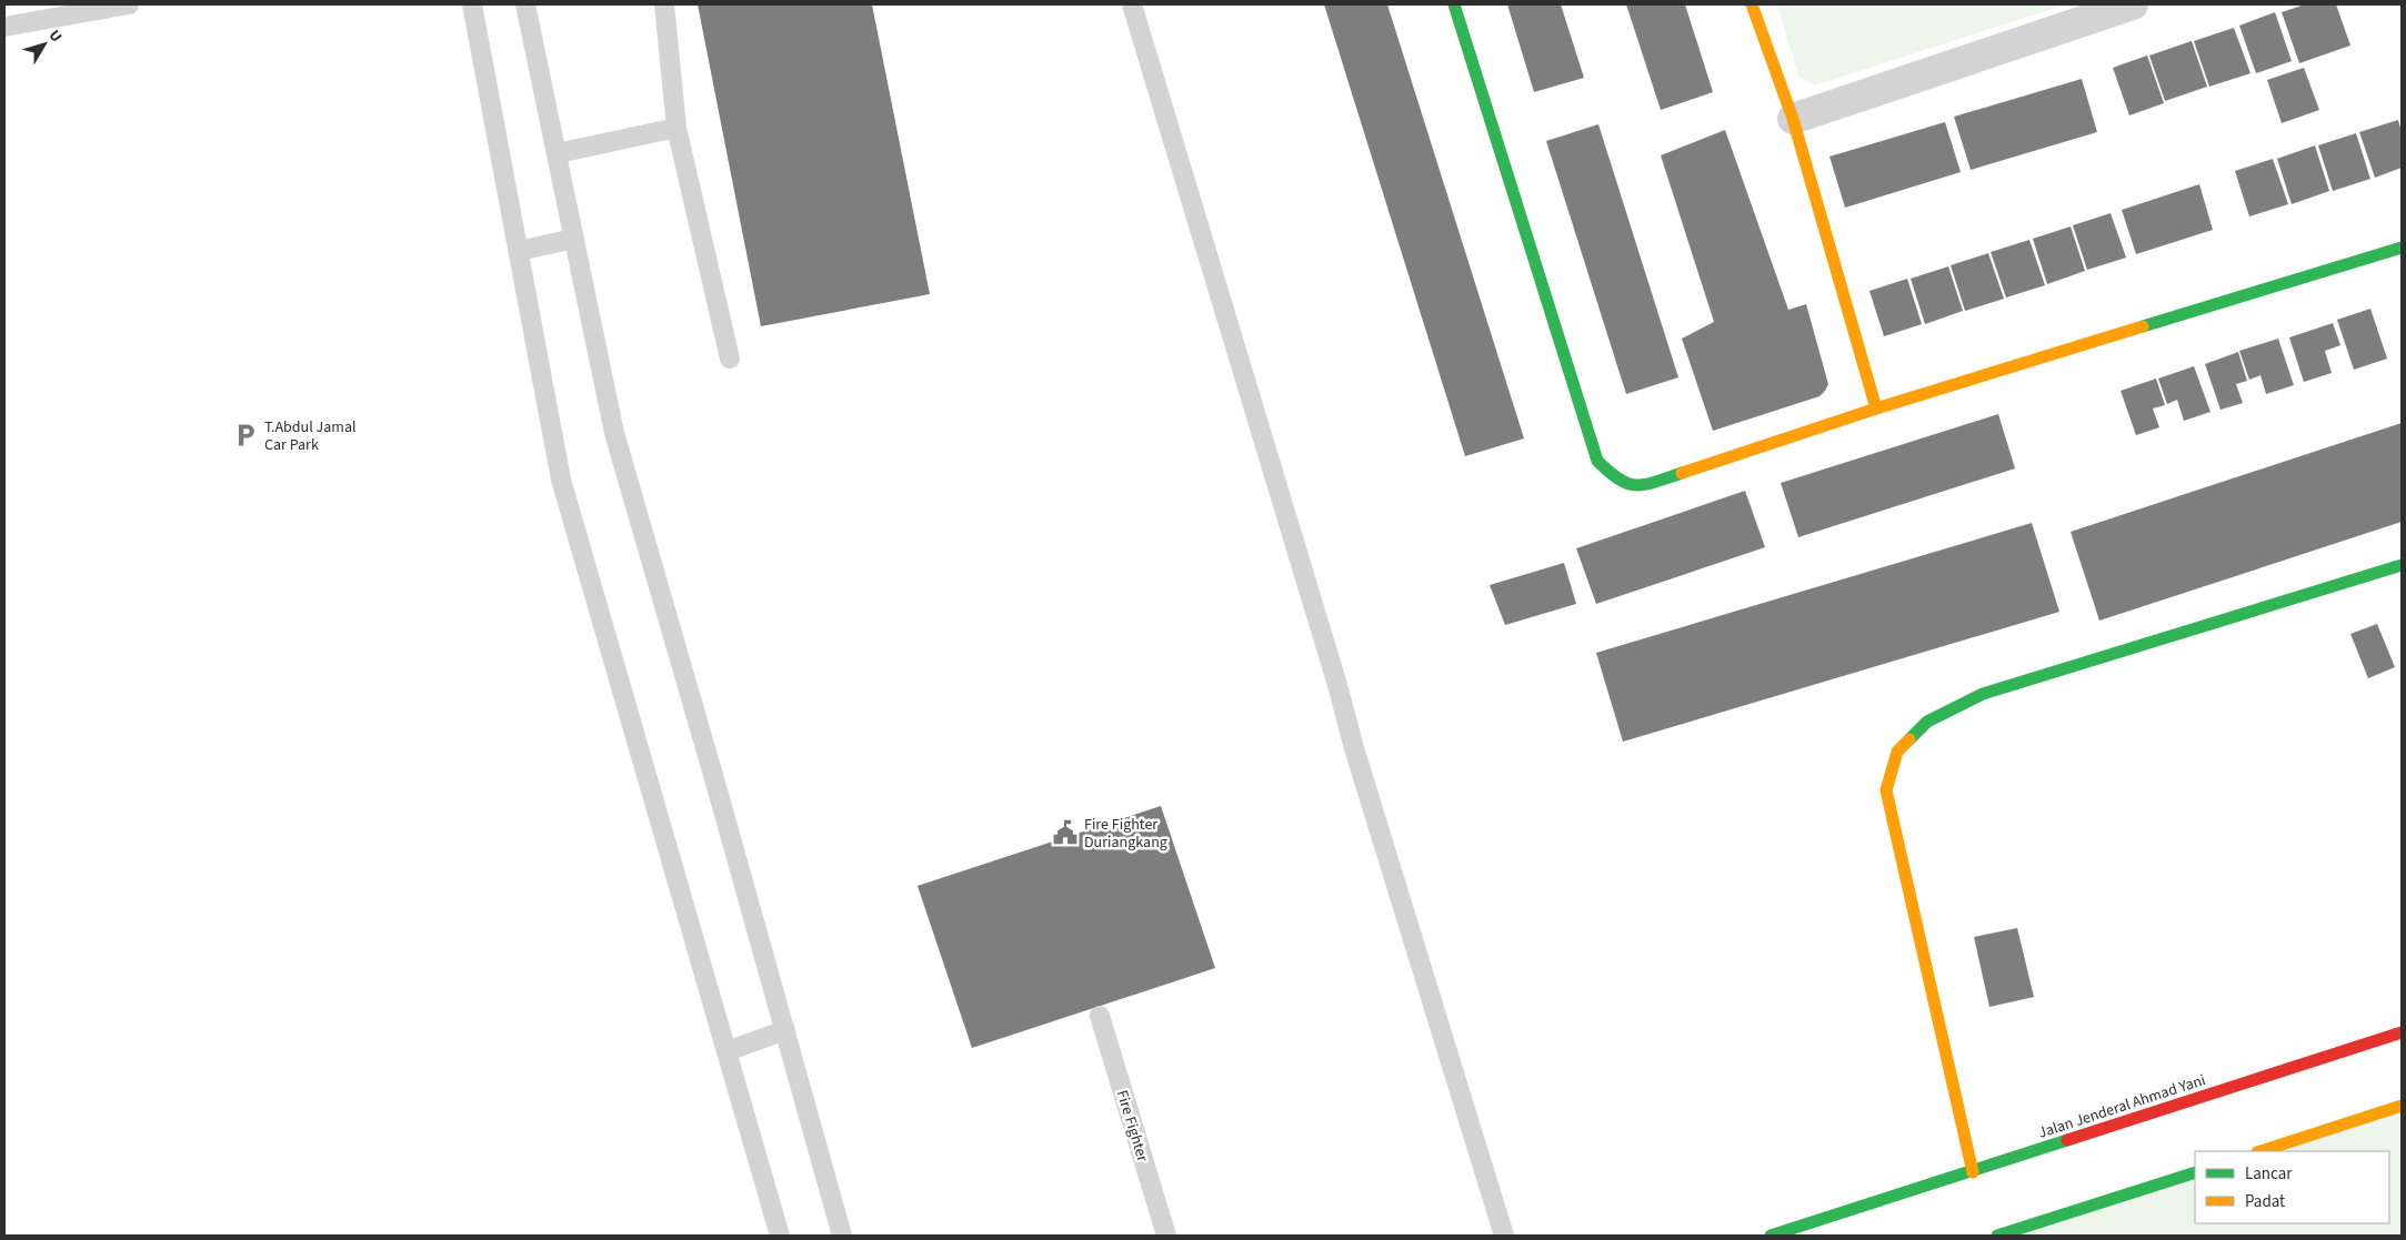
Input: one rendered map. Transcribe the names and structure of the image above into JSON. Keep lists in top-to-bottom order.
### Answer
{
  "streets": {
    "main road": ["Jalan Jenderal Ahmad Yani"],
    "lane": ["Fire Fighter"]
  },
  "places": {
    "parking": ["T.Abdul Jamal Car Park"],
    "public building": ["Fire Fighter Duriangkang"]
  },
  "legend": ["Lancar", "Padat"],
  "north": "top right"
}
